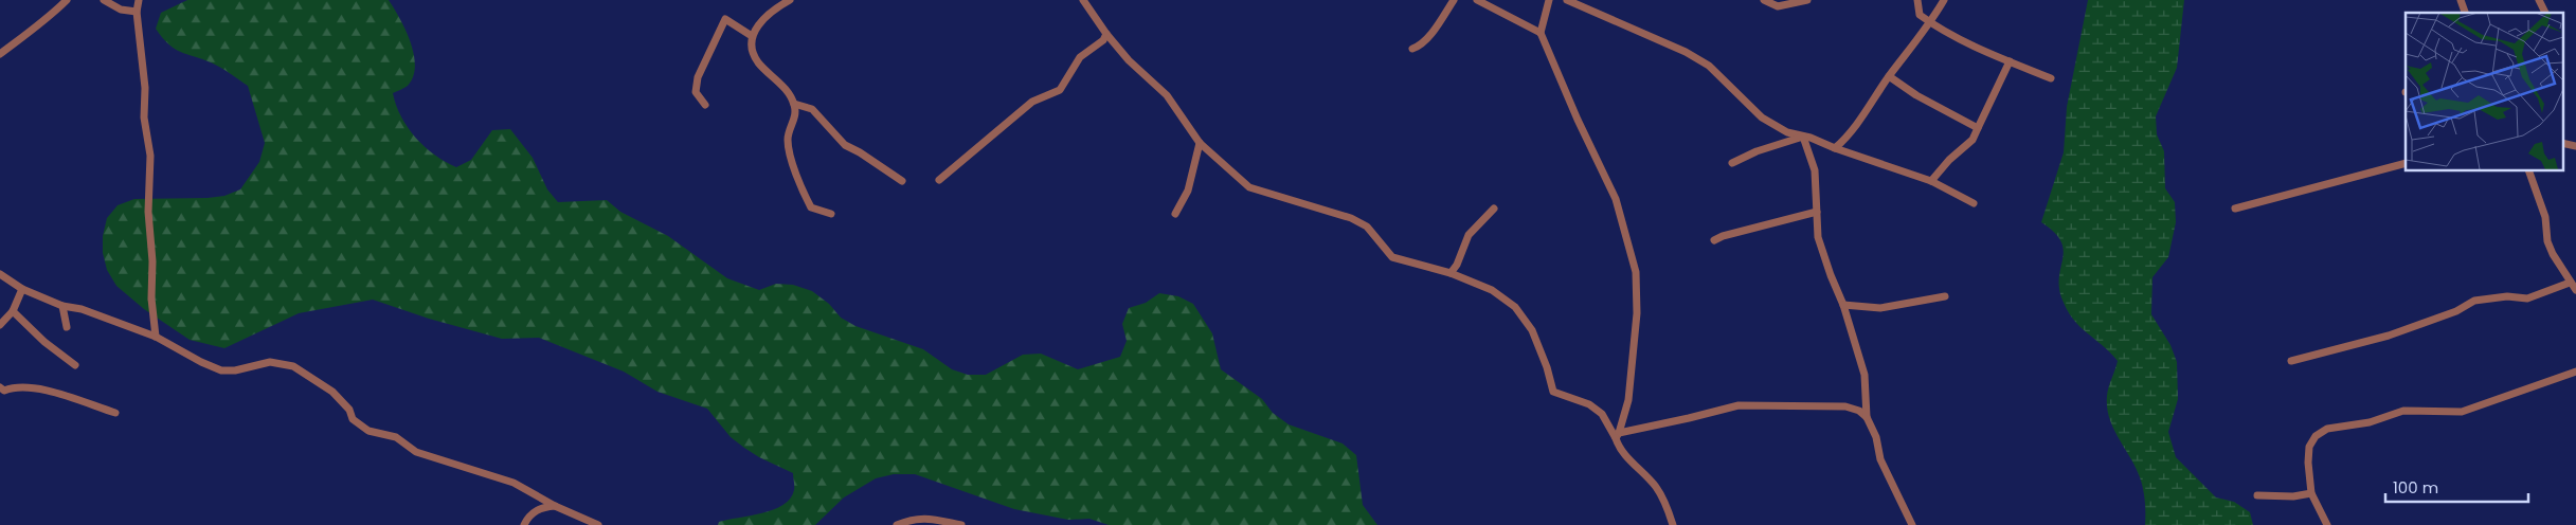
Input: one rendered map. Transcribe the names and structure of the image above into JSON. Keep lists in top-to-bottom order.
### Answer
{
  "scale_bar": "100 m"
}
